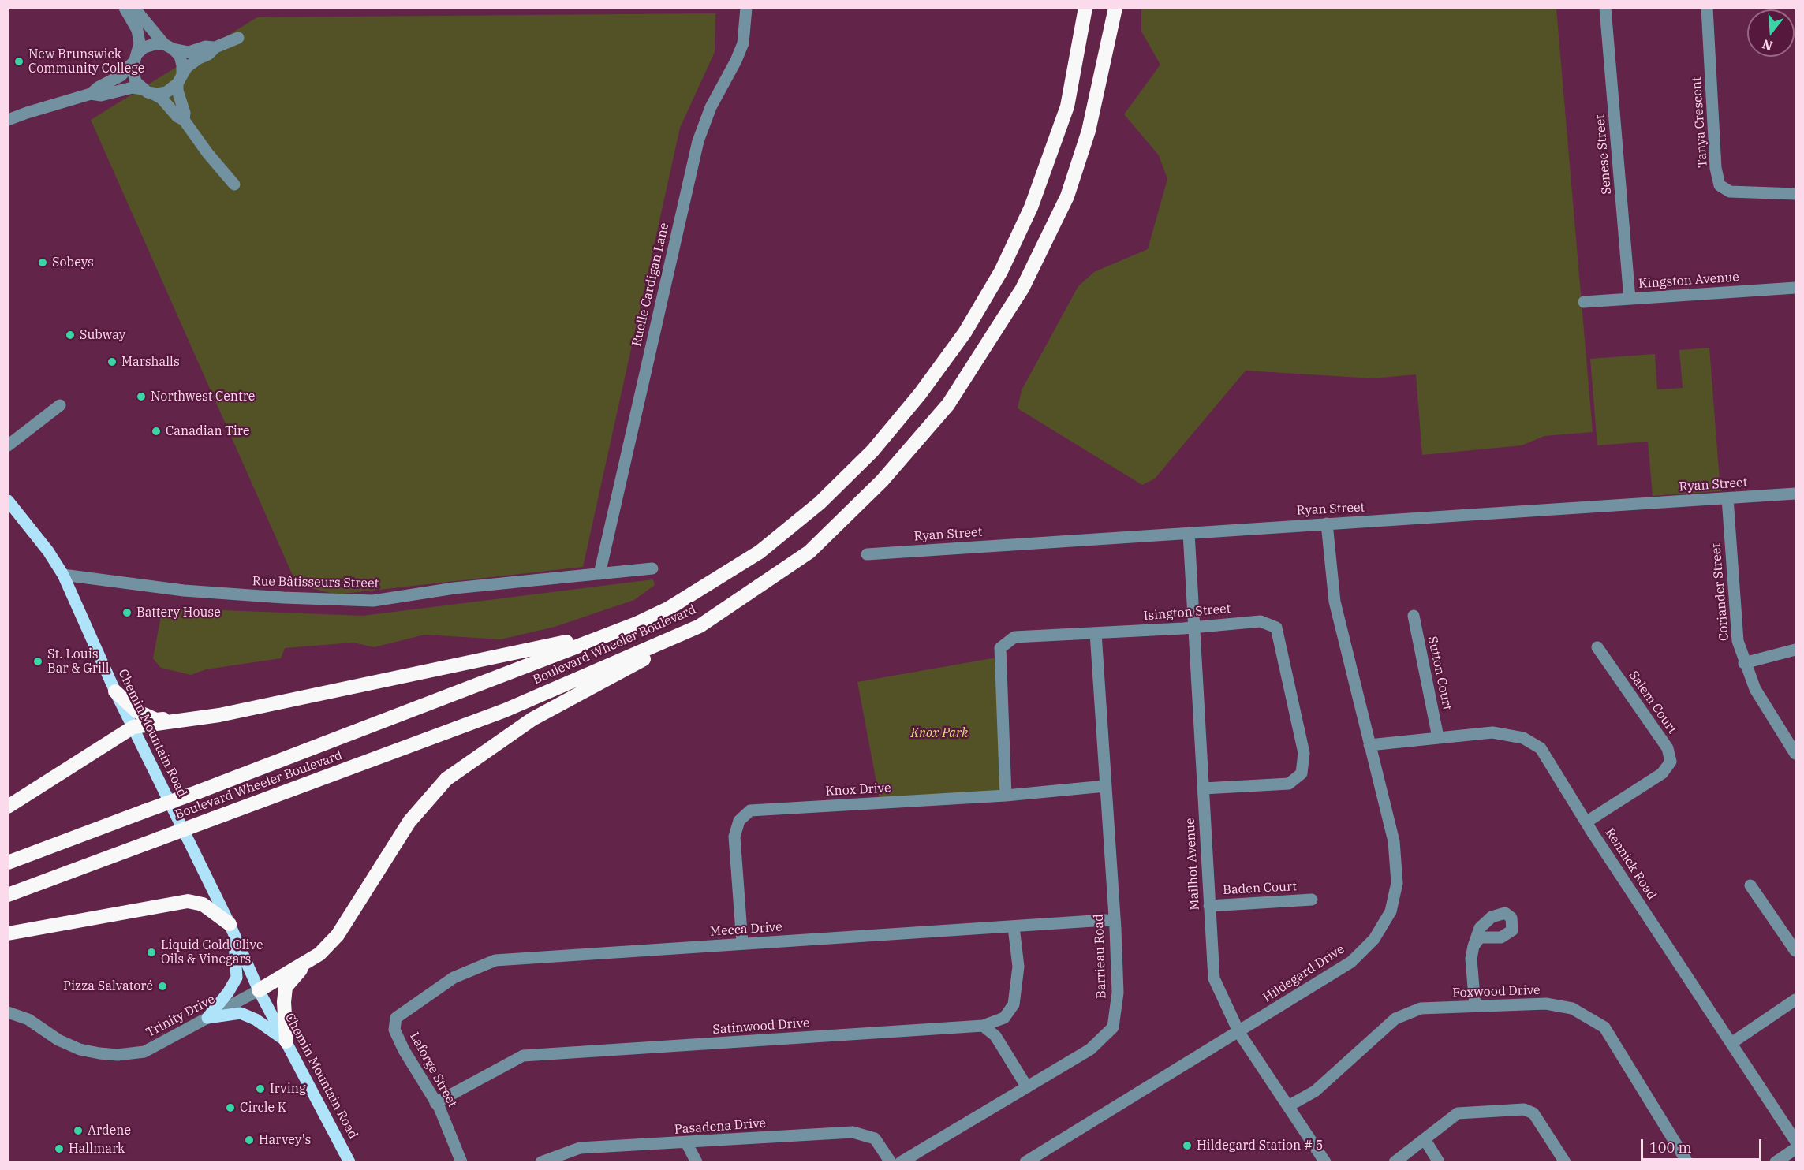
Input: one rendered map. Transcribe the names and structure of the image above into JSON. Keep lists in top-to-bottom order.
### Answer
{
  "streets": {
    "highway": ["Boulevard Wheeler Boulevard"],
    "main road": ["Chemin Mountain Road"],
    "street": [
      "Tanya Crescent",
      "Senese Street",
      "Kingston Avenue",
      "Ruelle Cardigan Lane",
      "Ryan Street",
      "Rue Bâtisseurs Street",
      "Coriander Street",
      "Isington Street",
      "Sutton Court",
      "Salem Court",
      "Knox Drive",
      "Mailhot Avenue",
      "Rennick Road",
      "Baden Court",
      "Mecca Drive",
      "Barrieau Road",
      "Hildegard Drive",
      "Foxwood Drive",
      "Trinity Drive",
      "Satinwood Drive",
      "Laforge Street",
      "Pasadena Drive"
    ]
  },
  "crossings": [
    ["Senese Street", "Kingston Avenue"],
    ["Ruelle Cardigan Lane", "Rue Bâtisseurs Street"],
    ["Ryan Street", "Coriander Street"],
    ["Ryan Street", "Mailhot Avenue"],
    ["Ryan Street", "Hildegard Drive"],
    ["Rue Bâtisseurs Street", "Chemin Mountain Road"],
    ["Isington Street", "Knox Drive"],
    ["Isington Street", "Mailhot Avenue"],
    ["Isington Street", "Barrieau Road"],
    ["Sutton Court", "Rennick Road"],
    ["Salem Court", "Rennick Road"],
    ["Chemin Mountain Road", "Trinity Drive"],
    ["Knox Drive", "Mecca Drive"],
    ["Knox Drive", "Barrieau Road"],
    ["Mailhot Avenue", "Baden Court"],
    ["Mailhot Avenue", "Hildegard Drive"],
    ["Mailhot Avenue", "Foxwood Drive"],
    ["Rennick Road", "Hildegard Drive"],
    ["Mecca Drive", "Barrieau Road"],
    ["Mecca Drive", "Satinwood Drive"],
    ["Mecca Drive", "Laforge Street"],
    ["Satinwood Drive", "Laforge Street"]
  ],
  "parks": ["Knox Park"],
  "places": [
    "New Brunswick Community College",
    "Sobeys",
    "Subway",
    "Marshalls",
    "Northwest Centre",
    "Canadian Tire",
    "Battery House",
    "St. Louis Bar & Grill",
    "Liquid Gold Olive Oils & Vinegars",
    "Pizza Salvatoré",
    "Irving",
    "Circle K",
    "Ardene",
    "Harvey's",
    "Hildegard Station # 5",
    "Hallmark"
  ],
  "scale_bar": "100 m",
  "north": "bottom"
}
